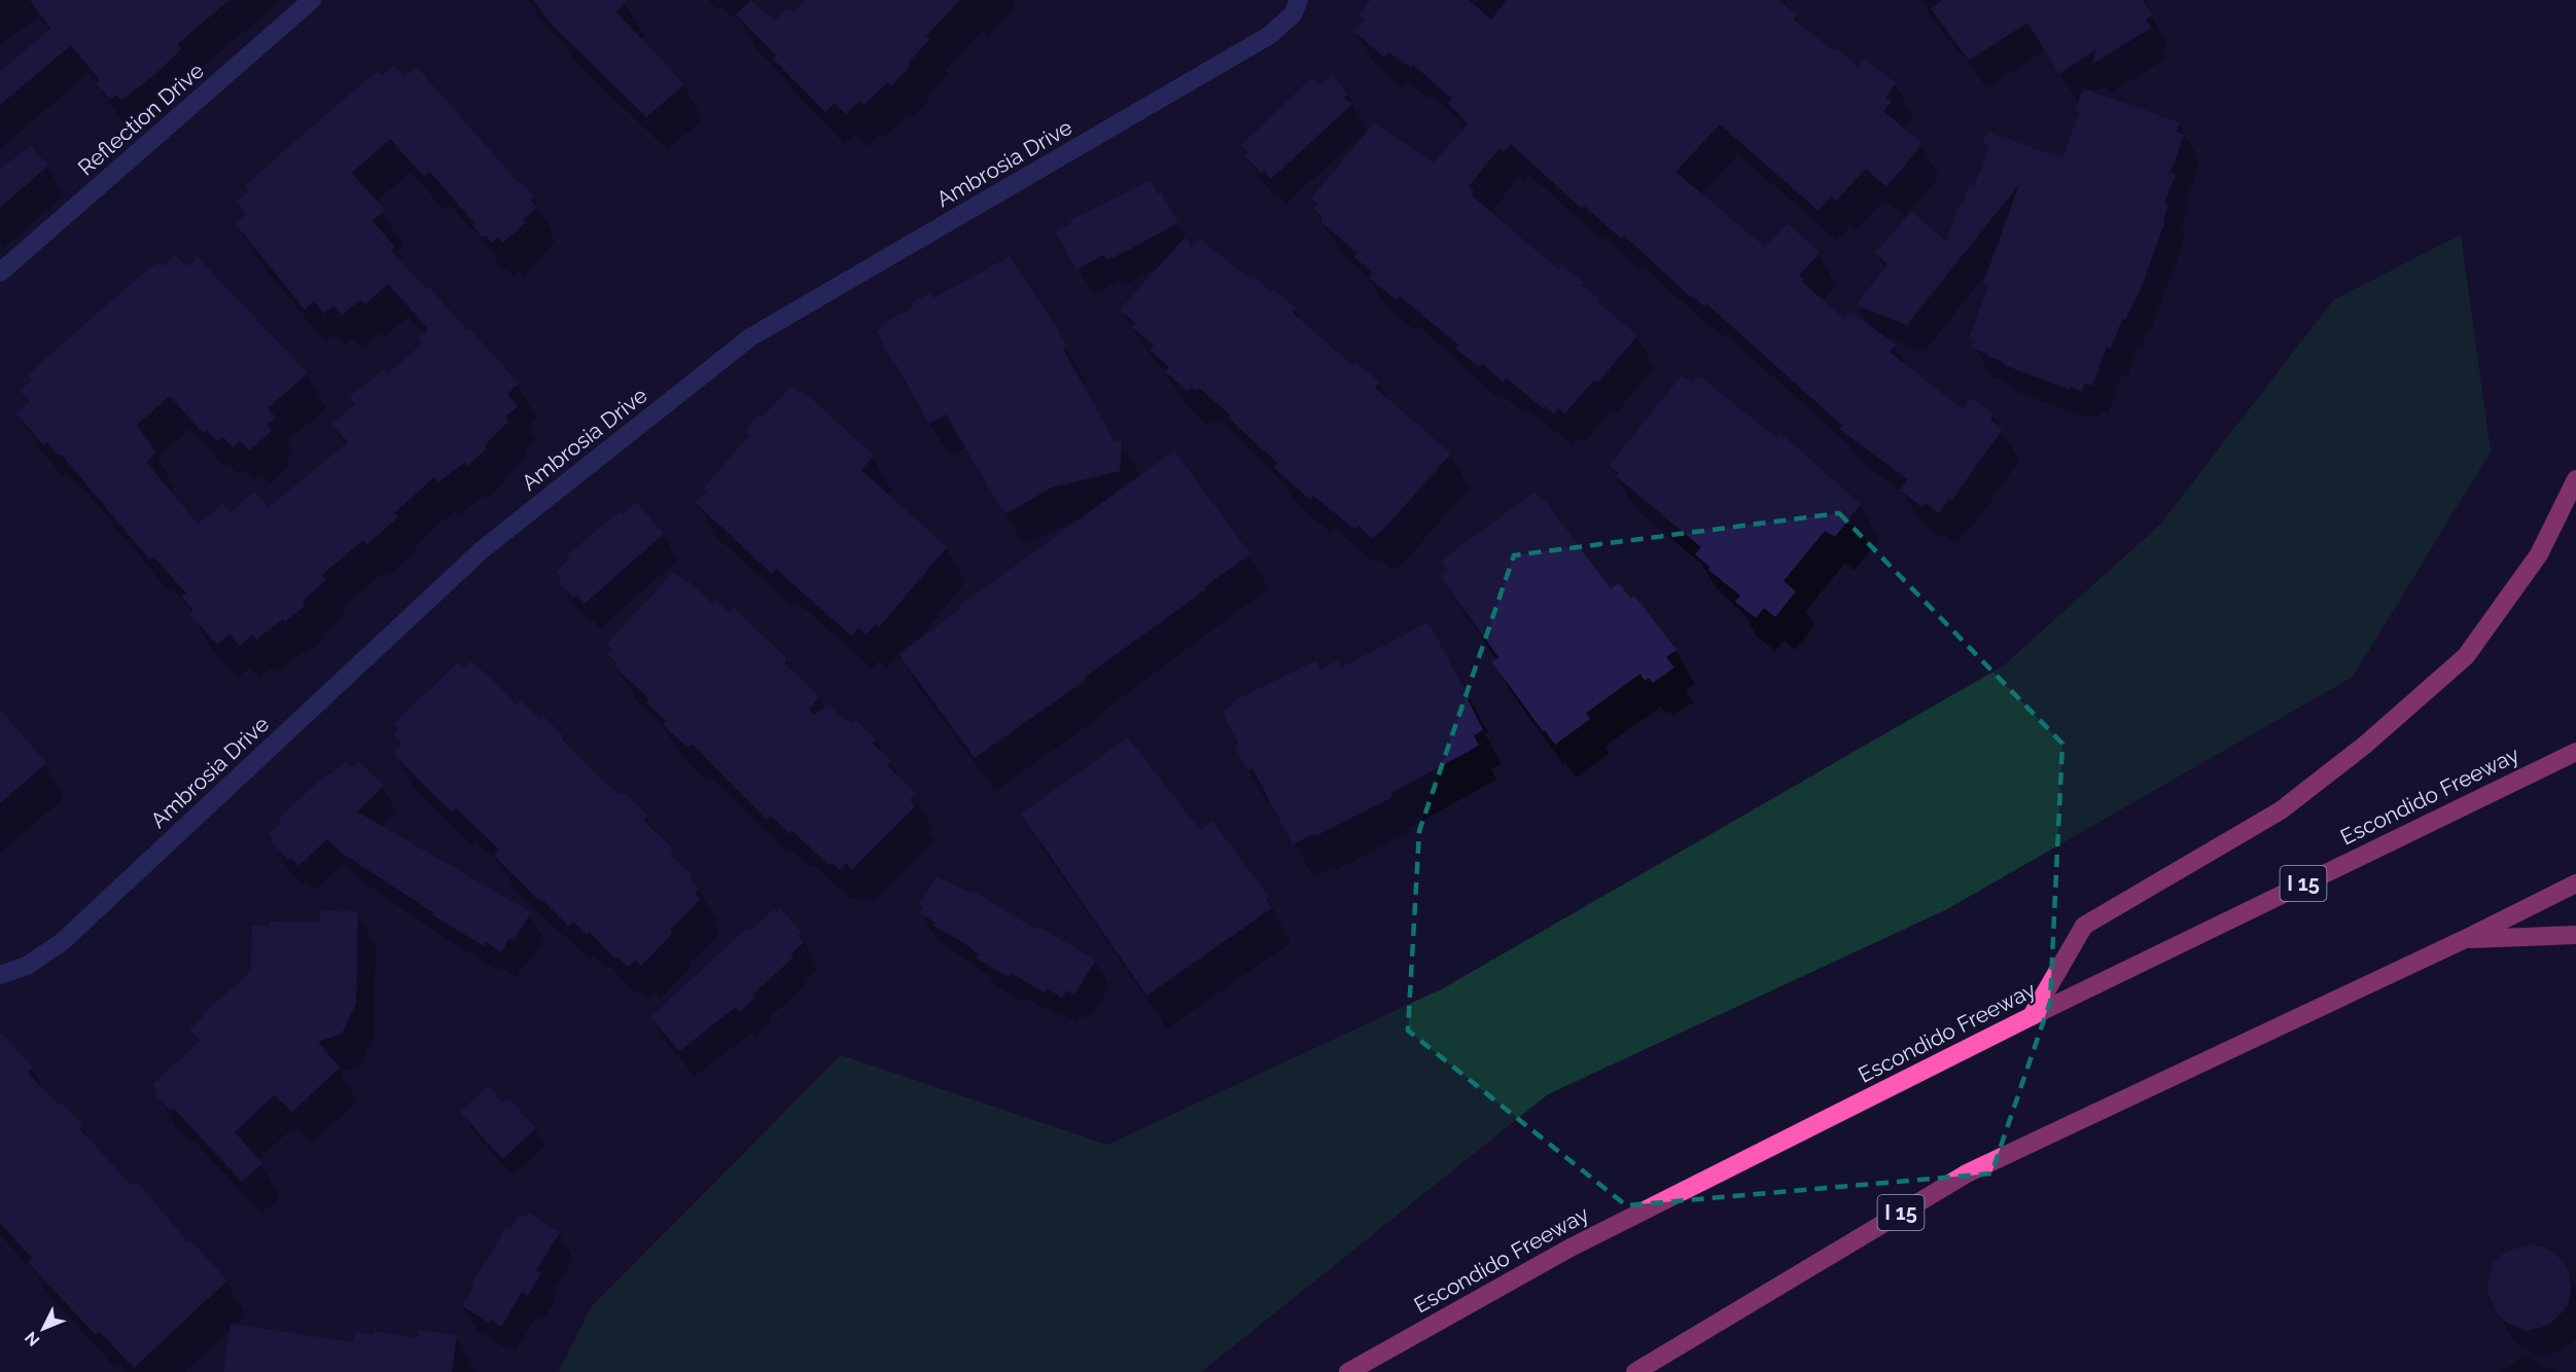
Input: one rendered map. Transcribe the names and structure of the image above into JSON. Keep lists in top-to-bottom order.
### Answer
{
  "streets": {
    "highway": ["Escondido Freeway", "I 15"],
    "street": ["Reflection Drive", "Ambrosia Drive"]
  },
  "north": "bottom left"
}
